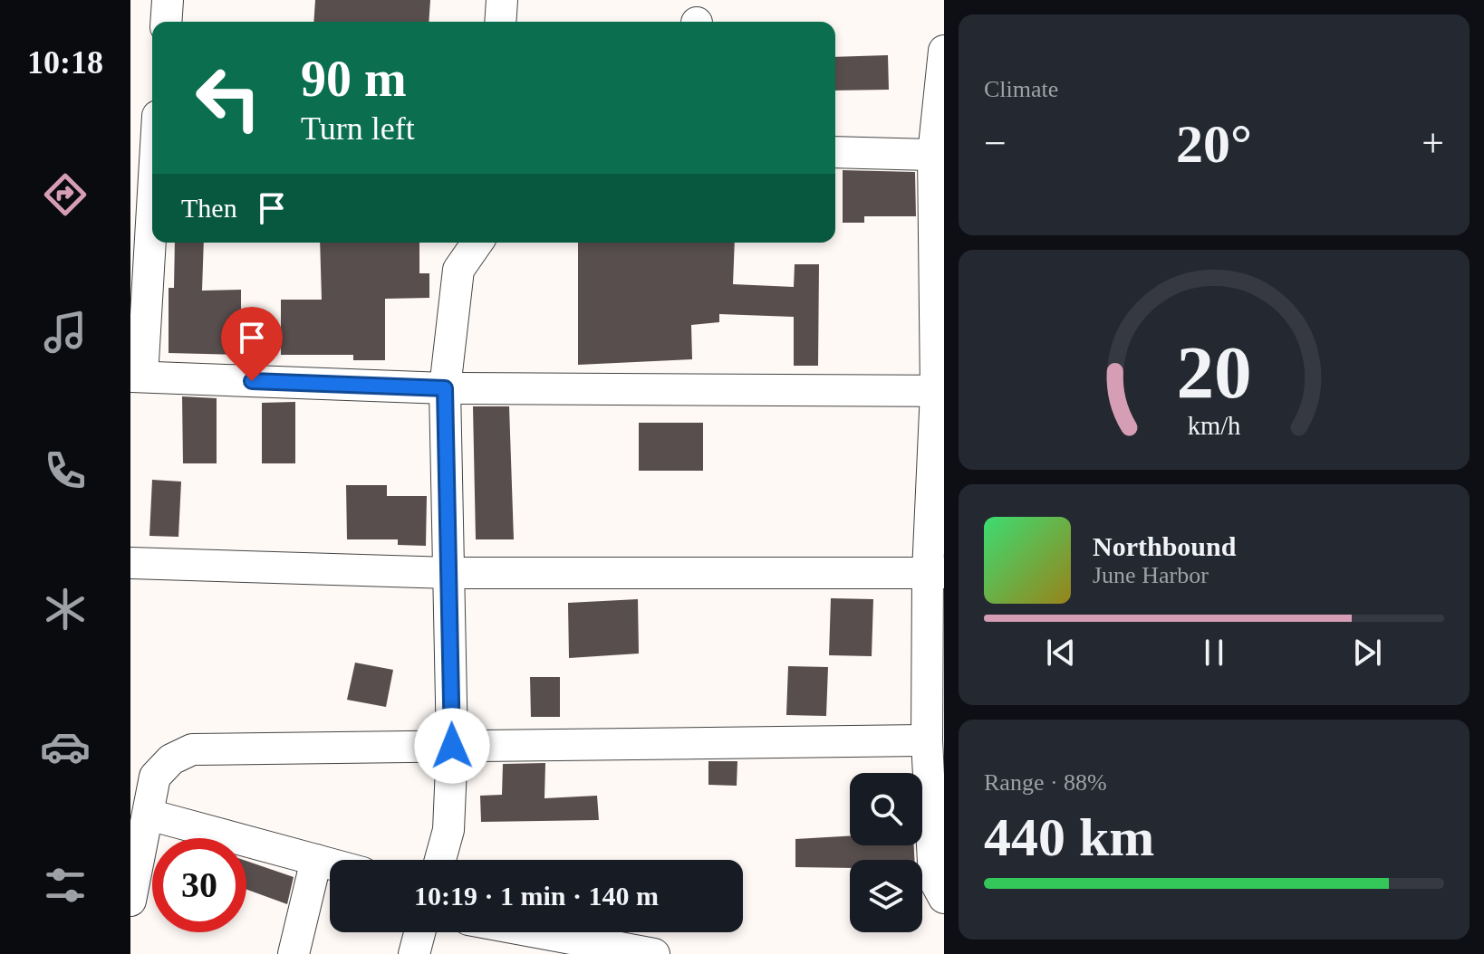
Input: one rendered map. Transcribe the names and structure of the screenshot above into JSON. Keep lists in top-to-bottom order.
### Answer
{
  "page": {
    "tabs": "10:18",
    "tile": [
      "Climate",
      ["Range · 88%", "440 km"]
    ],
    "turn": ["90 m", "Turn left"],
    "heat": ["−", "20°", "+"],
    "then": "Then",
    "song": ["Northbound", "June Harbor"],
    "limit": "30",
    "trip": "10:19 · 1 min · 140 m",
    "gauge": ["20", "km/h"]
  }
}
